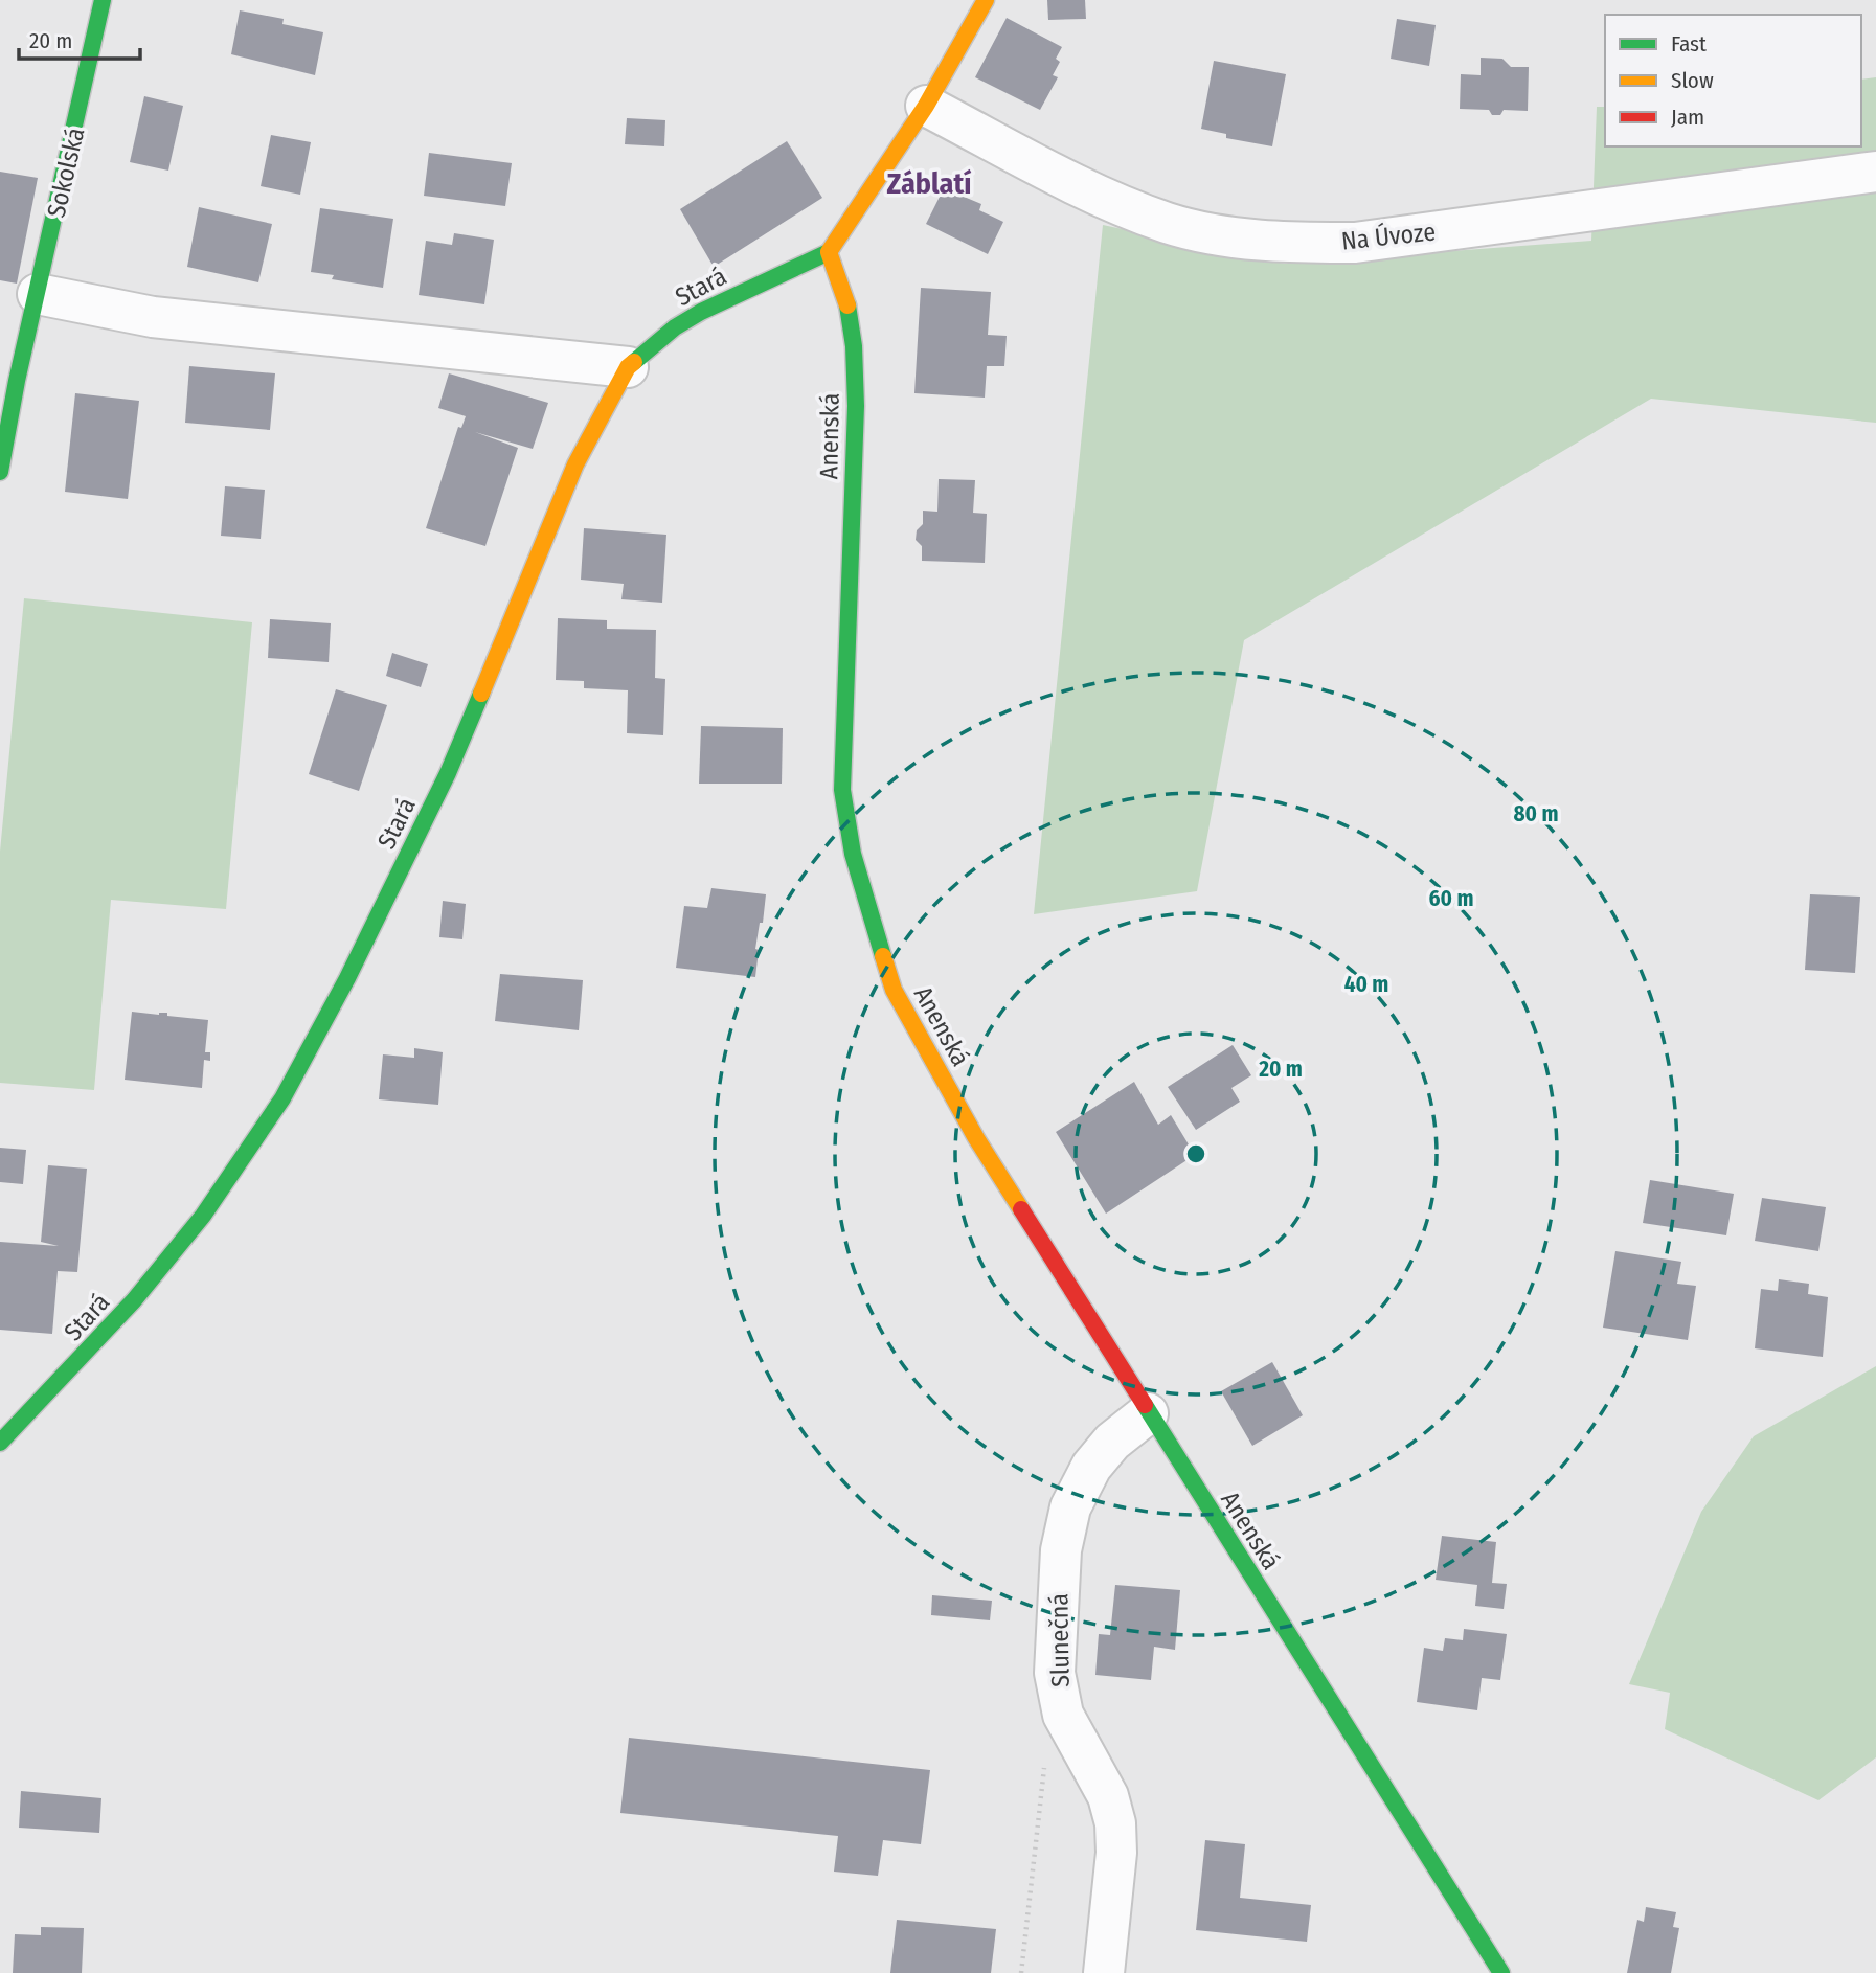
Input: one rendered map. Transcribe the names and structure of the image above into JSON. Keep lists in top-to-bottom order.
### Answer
{
  "streets": {
    "street": [
      "Sokolská",
      "Na Úvoze",
      "Stará",
      "Anenská",
      "Slunečná"
    ]
  },
  "crossings": [
    ["Stará", "Anenská"],
    ["Anenská", "Slunečná"]
  ],
  "districts": ["Záblatí"],
  "legend": ["Fast", "Slow", "Jam"],
  "scale_bar": "20 m",
  "rings": [
    "80 m",
    "60 m",
    "40 m",
    "20 m"
  ]
}
